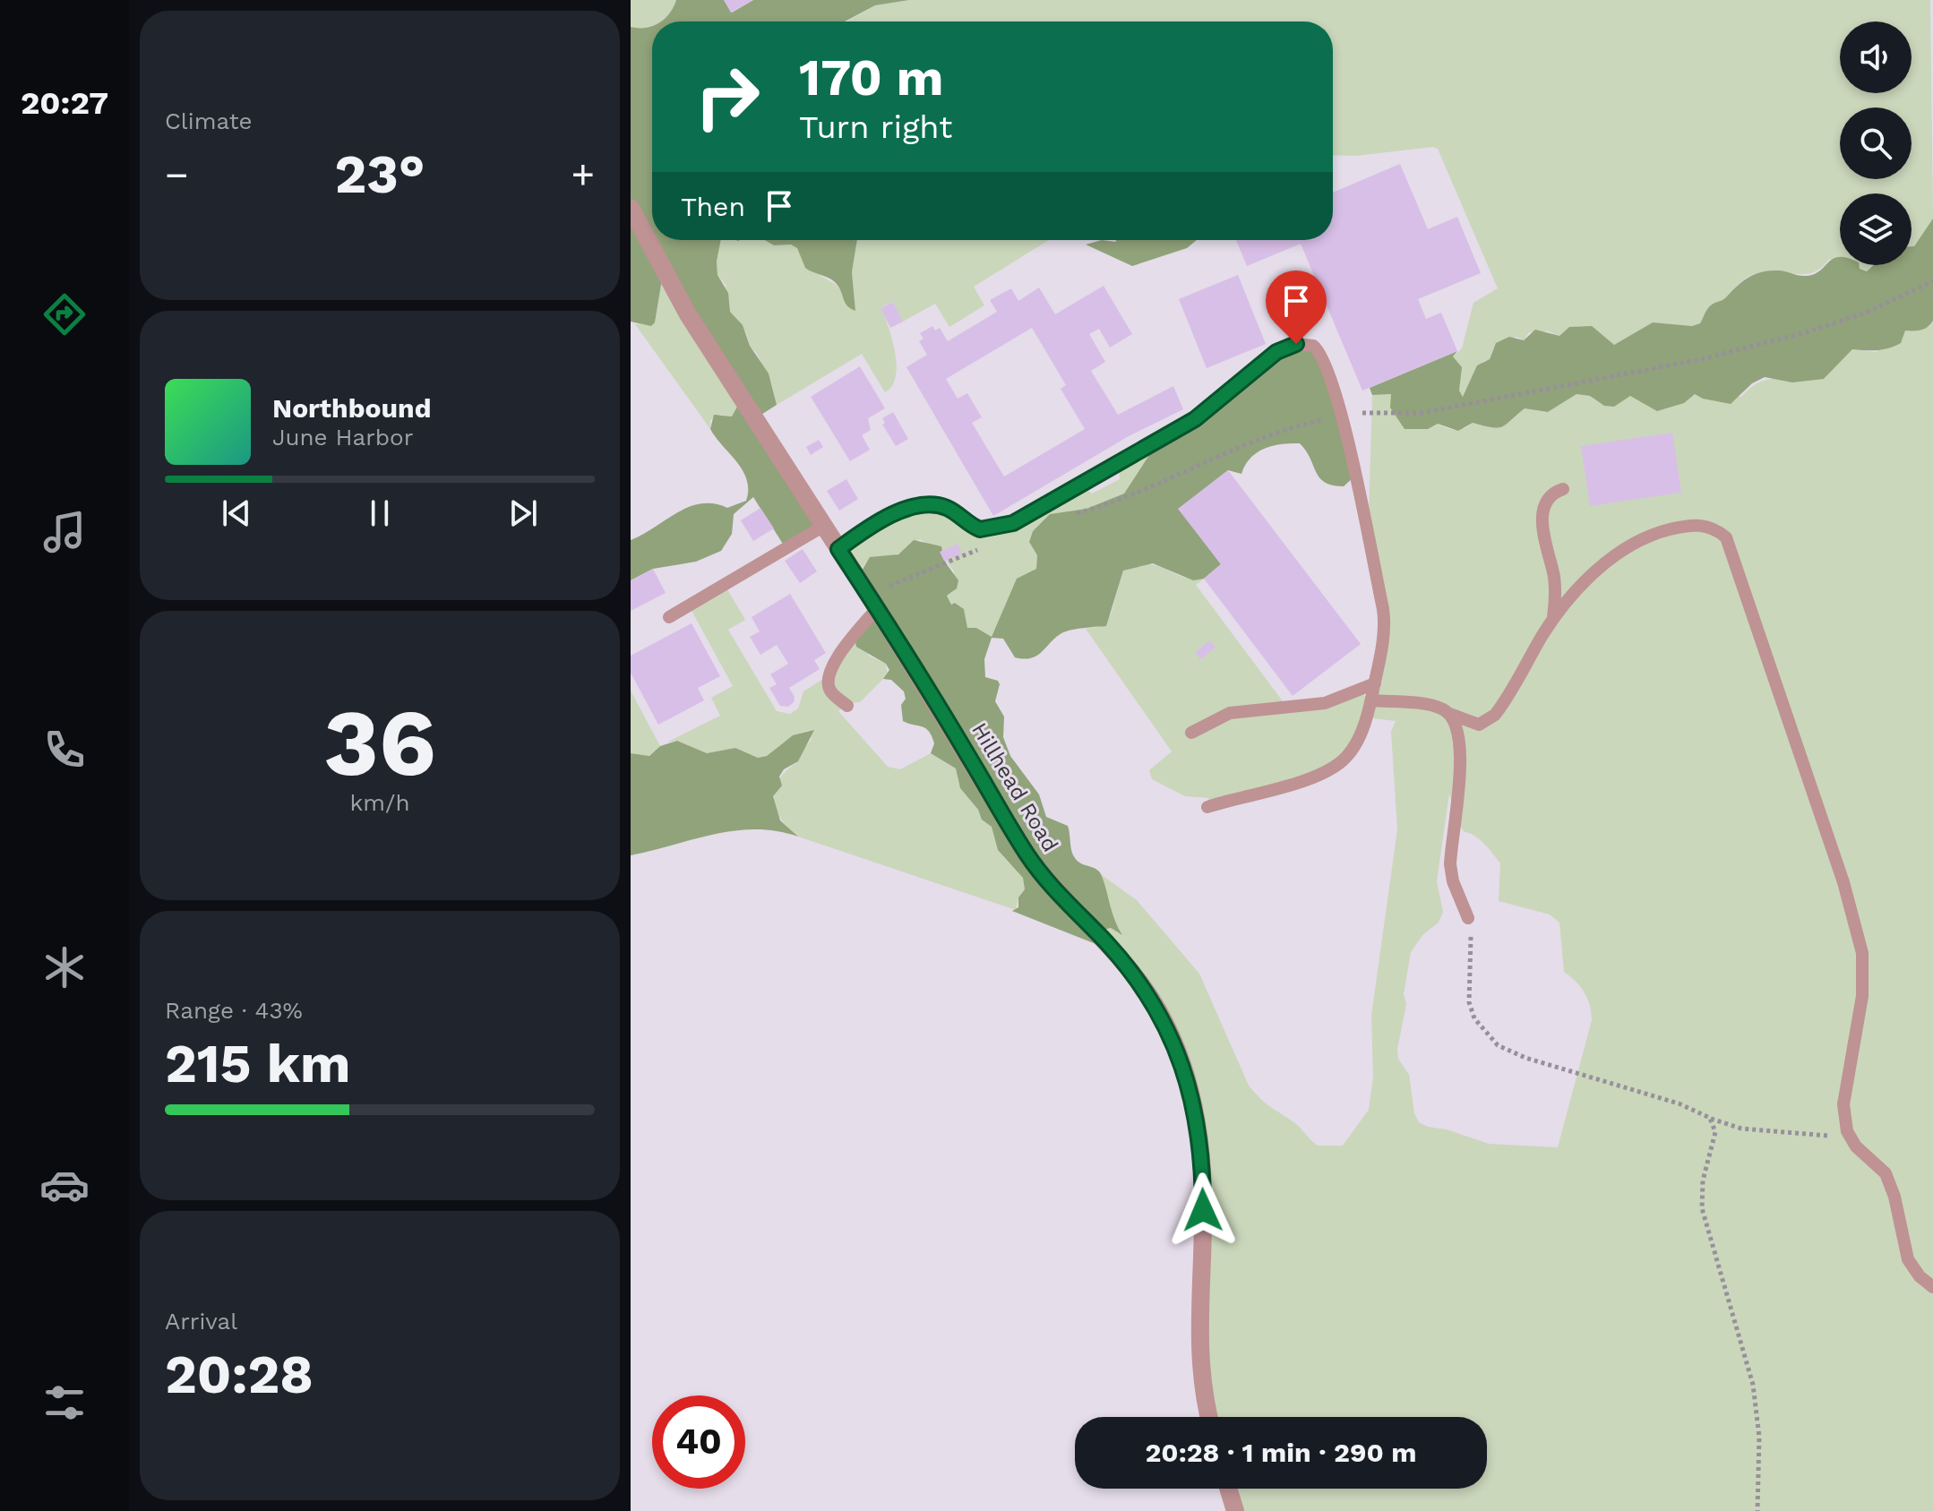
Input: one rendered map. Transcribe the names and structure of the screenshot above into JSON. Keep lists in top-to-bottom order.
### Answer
{
  "streets": {
    "street": ["Hillhead Road"]
  },
  "page": {
    "tabs": "20:27",
    "tile": [
      "Climate",
      ["36", "km/h"],
      ["Range · 43%", "215 km"],
      ["Arrival", "20:28"]
    ],
    "turn": ["170 m", "Turn right"],
    "heat": ["−", "23°", "+"],
    "then": "Then",
    "song": ["Northbound", "June Harbor"],
    "limit": "40",
    "trip": "20:28 · 1 min · 290 m"
  }
}
